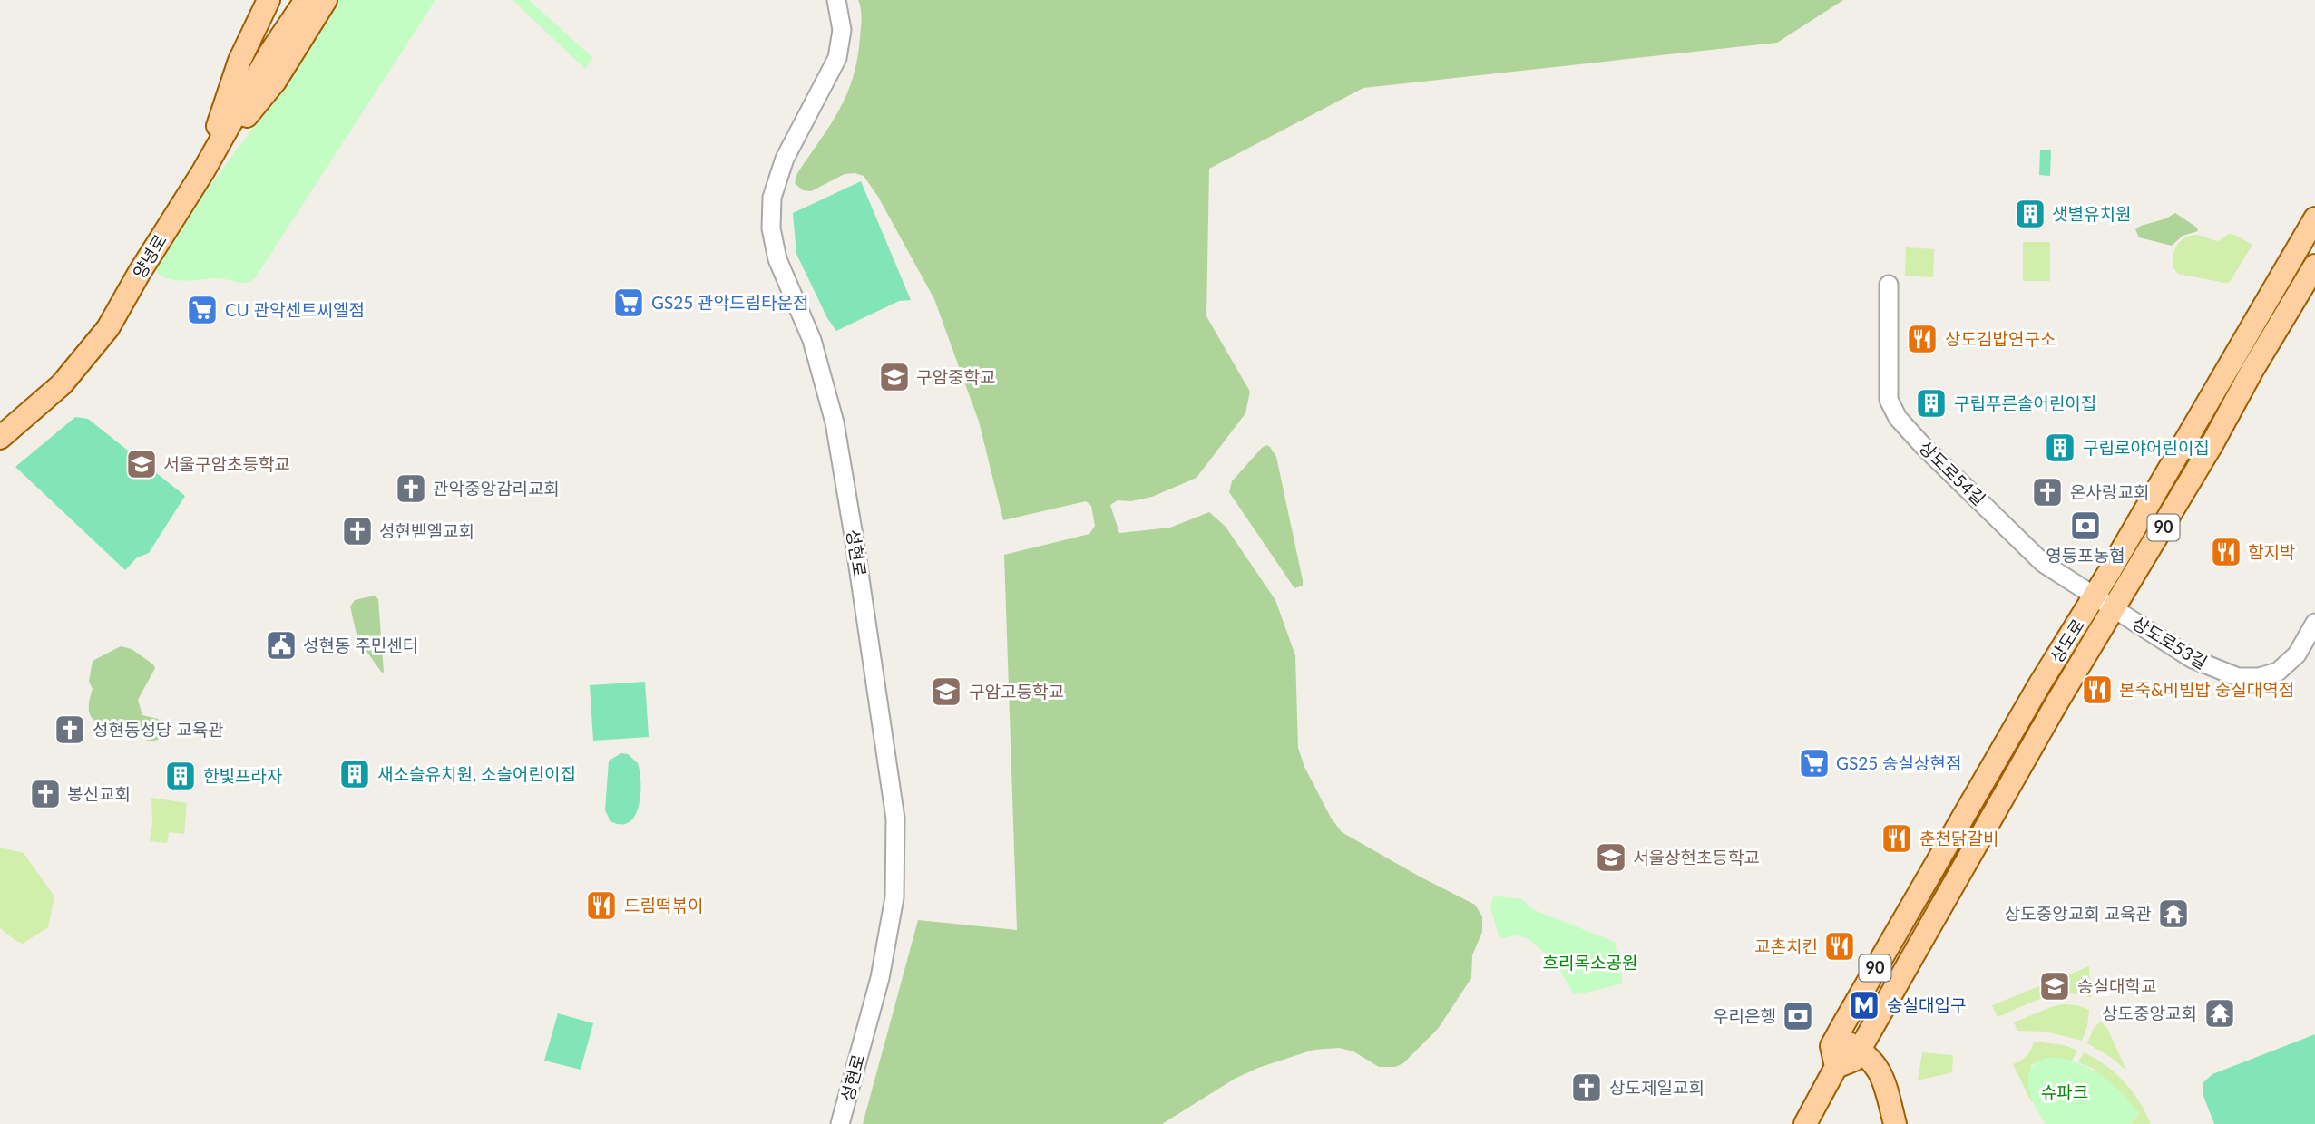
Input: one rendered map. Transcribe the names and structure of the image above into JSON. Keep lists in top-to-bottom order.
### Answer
{
  "streets": {
    "main road": ["양녕로", "90", "상도로"],
    "street": ["상도로54길", "성현로", "상도로53길"]
  },
  "crossings": [
    ["상도로54길", "상도로"],
    ["상도로54길", "상도로53길"],
    ["상도로", "상도로53길"]
  ],
  "parks": ["흐리목소공원", "슈파크"],
  "places": {
    "building": [
      "샛별유치원",
      "구립푸른솔어린이집",
      "구립로야어린이집",
      "새소슬유치원, 소슬어린이집",
      "한빛프라자"
    ],
    "supermarket": ["GS25 관악드림타운점", "CU 관악센트씨엘점", "GS25 숭실상현점"],
    "restaurant": [
      "상도김밥연구소",
      "함지박",
      "본죽&비빔밥 숭실대역점",
      "춘천닭갈비",
      "드림떡볶이",
      "교촌치킨"
    ],
    "school or university": [
      "구암중학교",
      "서울구암초등학교",
      "구암고등학교",
      "서울상현초등학교",
      "숭실대학교"
    ],
    "church": [
      "관악중앙감리교회",
      "온사랑교회",
      "성현벧엘교회",
      "성현동성당 교육관",
      "봉신교회",
      "상도제일교회"
    ],
    "bank": ["영등포농협", "우리은행"],
    "public building": ["성현동 주민센터"],
    "temple": ["상도중앙교회 교육관", "상도중앙교회"],
    "metro station": ["숭실대입구"]
  }
}
